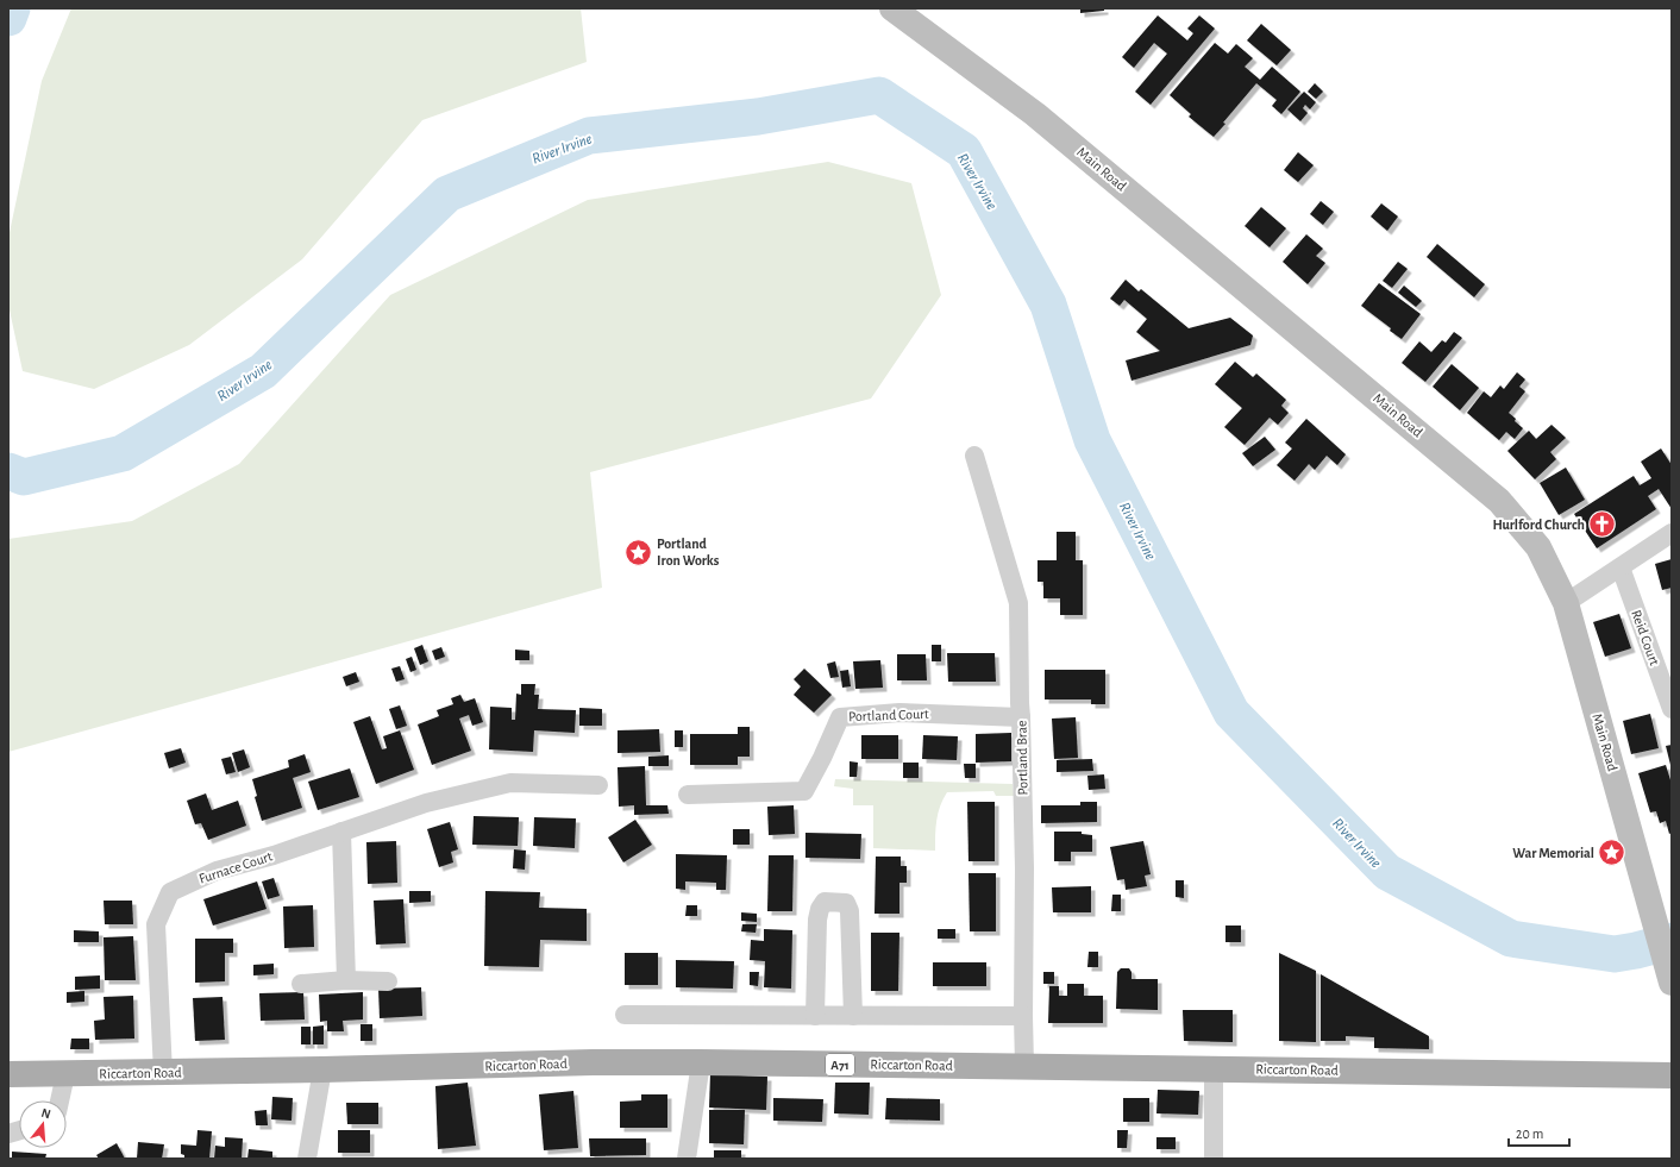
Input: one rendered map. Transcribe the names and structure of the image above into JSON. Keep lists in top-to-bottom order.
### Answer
{
  "streets": {
    "main road": ["Main Road", "Riccarton Road", "A71"],
    "street": [
      "Reid Court",
      "Portland Court",
      "Portland Brae",
      "Furnace Court"
    ]
  },
  "crossings": [
    ["Portland Court", "Portland Brae"],
    ["Portland Brae", "Riccarton Road"],
    ["Furnace Court", "Riccarton Road"]
  ],
  "water": ["River Irvine"],
  "places": {
    "church": ["Hurlford Church"],
    "place": ["Portland Iron Works", "War Memorial"]
  },
  "scale_bar": "20 m",
  "north": "top"
}
